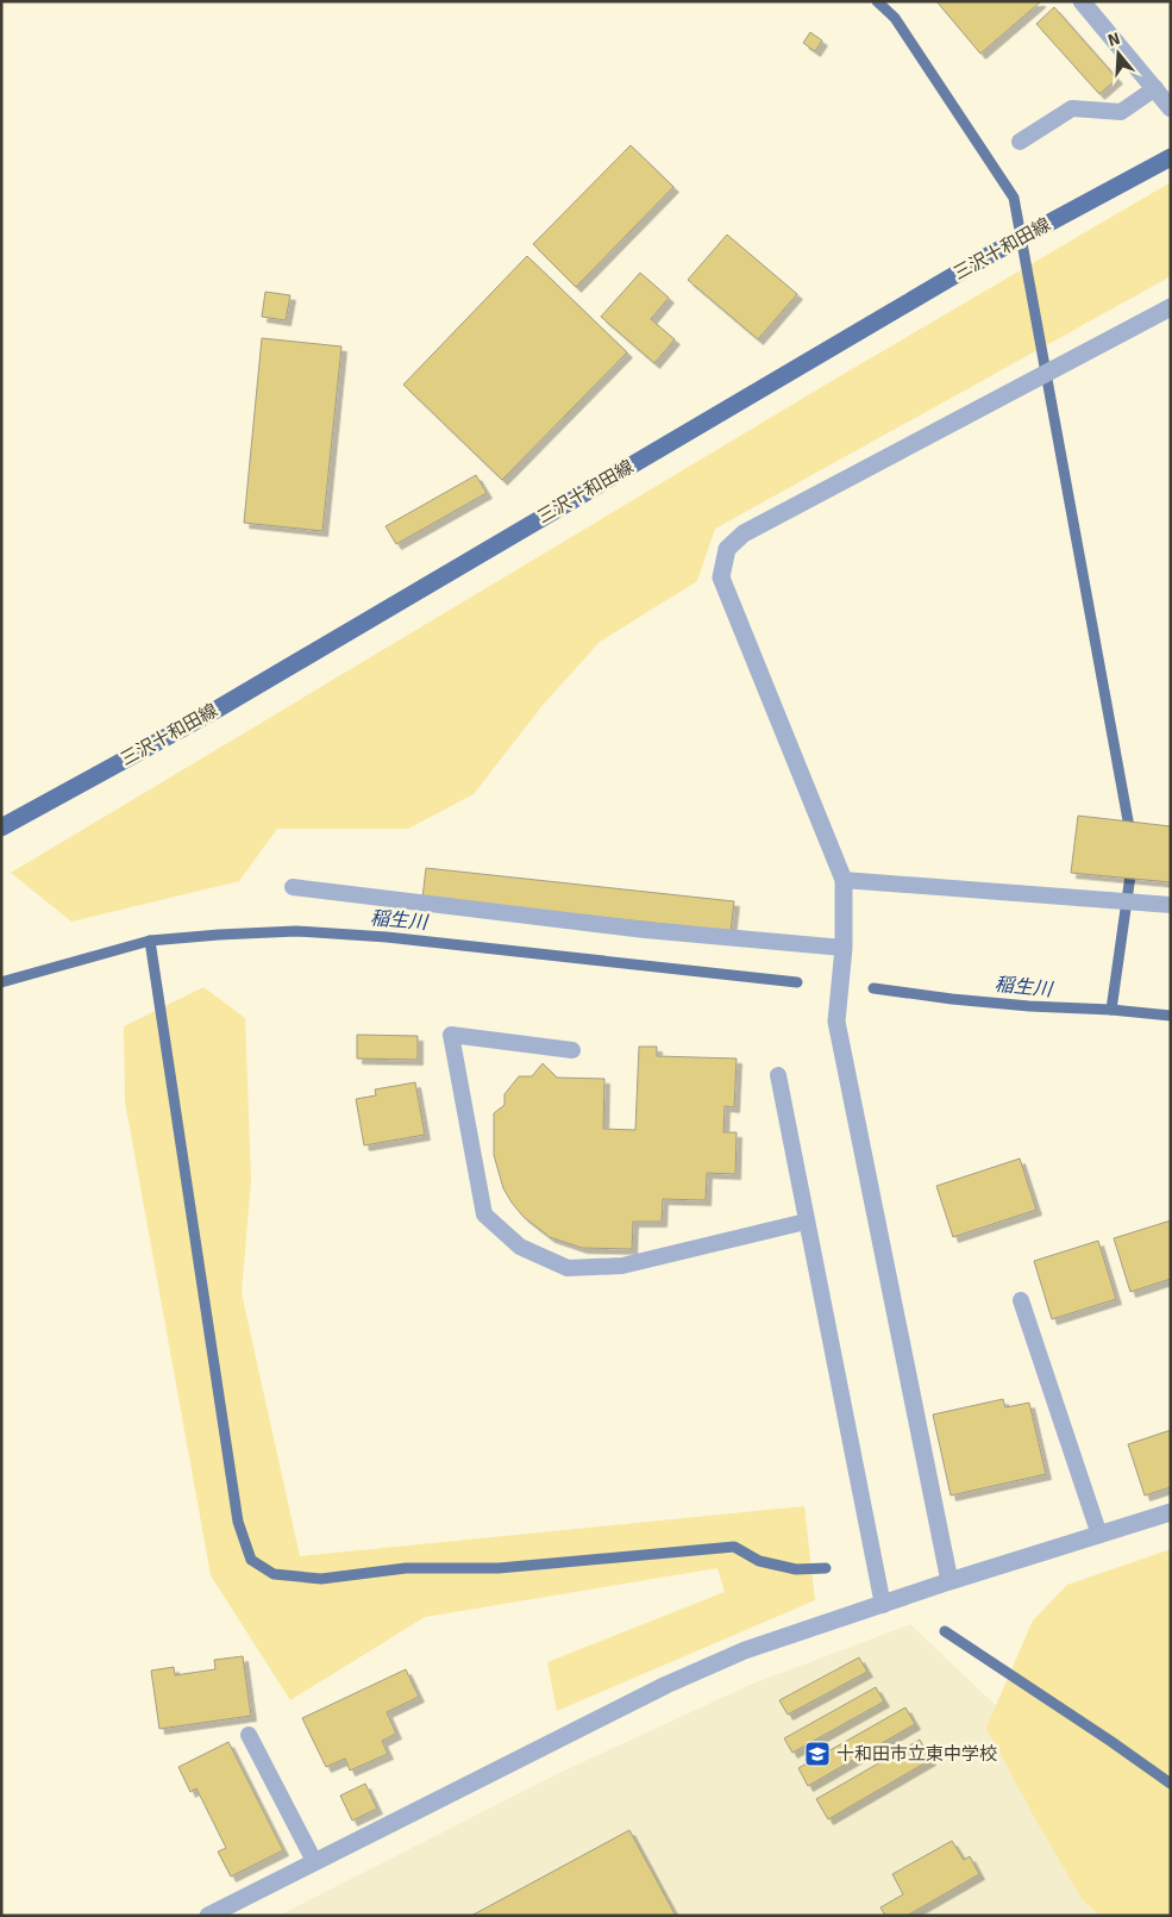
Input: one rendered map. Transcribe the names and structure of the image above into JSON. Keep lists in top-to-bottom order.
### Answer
{
  "streets": {
    "main road": ["三沢十和田線"]
  },
  "water": ["稲生川"],
  "places": {
    "school or university": ["十和田市立東中学校"]
  },
  "north": "top"
}
